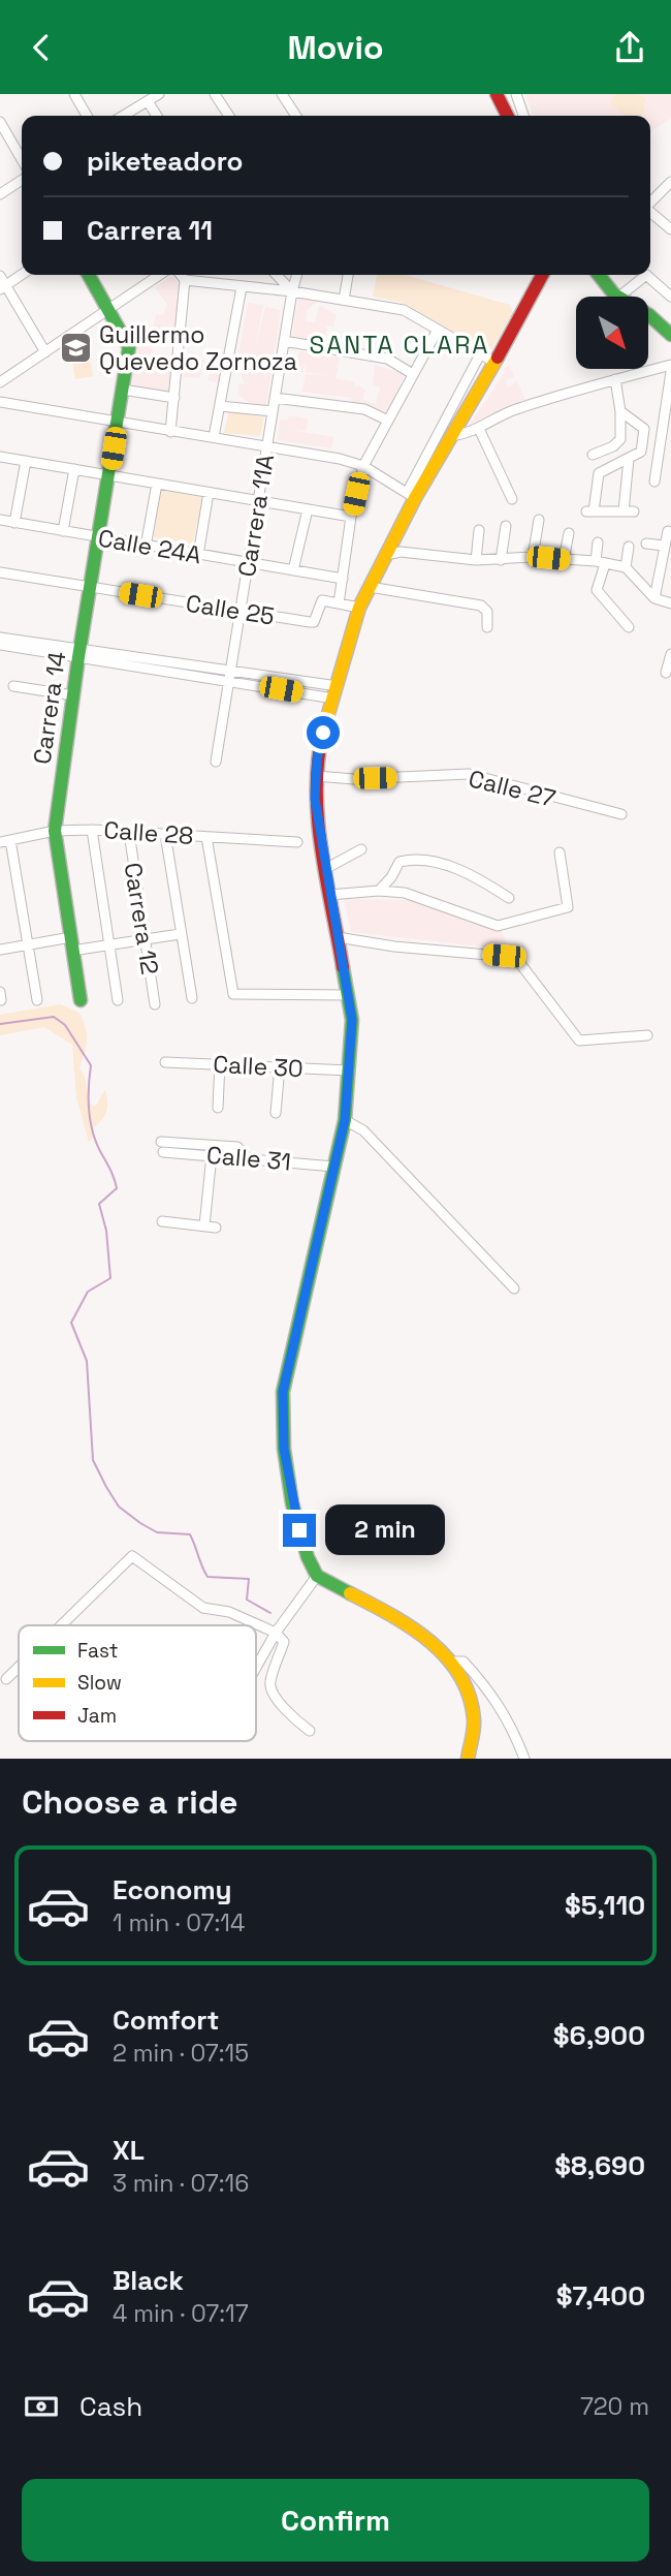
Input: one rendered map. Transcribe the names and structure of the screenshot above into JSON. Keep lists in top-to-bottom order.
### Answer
{
  "streets": {
    "street": [
      "Carrera 11A",
      "Calle 24A",
      "Calle 25",
      "Carrera 14",
      "Calle 27",
      "Calle 28",
      "Carrera 12",
      "Calle 30",
      "Calle 31"
    ]
  },
  "crossings": [
    ["Carrera 11A", "Calle 24A"],
    ["Carrera 11A", "Calle 25"],
    ["Calle 24A", "Carrera 14"],
    ["Calle 25", "Carrera 14"],
    ["Carrera 14", "Calle 28"],
    ["Calle 28", "Carrera 12"]
  ],
  "districts": ["SANTA CLARA"],
  "places": {
    "school or university": ["Guillermo Quevedo Zornoza"]
  },
  "legend": ["Fast", "Slow", "Jam"],
  "north": "bottom right",
  "page": {
    "header": "Movio",
    "banner": ["piketeadoro", "Carrera 11"],
    "bubble": "2 min",
    "heading": "Choose a ride",
    "list": [
      {
        "name": "Economy",
        "note": "1 min · 07:14",
        "value": "$5,110"
      },
      {
        "name": "Comfort",
        "note": "2 min · 07:15",
        "value": "$6,900"
      },
      {
        "name": "XL",
        "note": "3 min · 07:16",
        "value": "$8,690"
      },
      {
        "name": "Black",
        "note": "4 min · 07:17",
        "value": "$7,400"
      }
    ],
    "pay": ["Cash", "720 m"],
    "buttons": "Confirm"
  }
}
